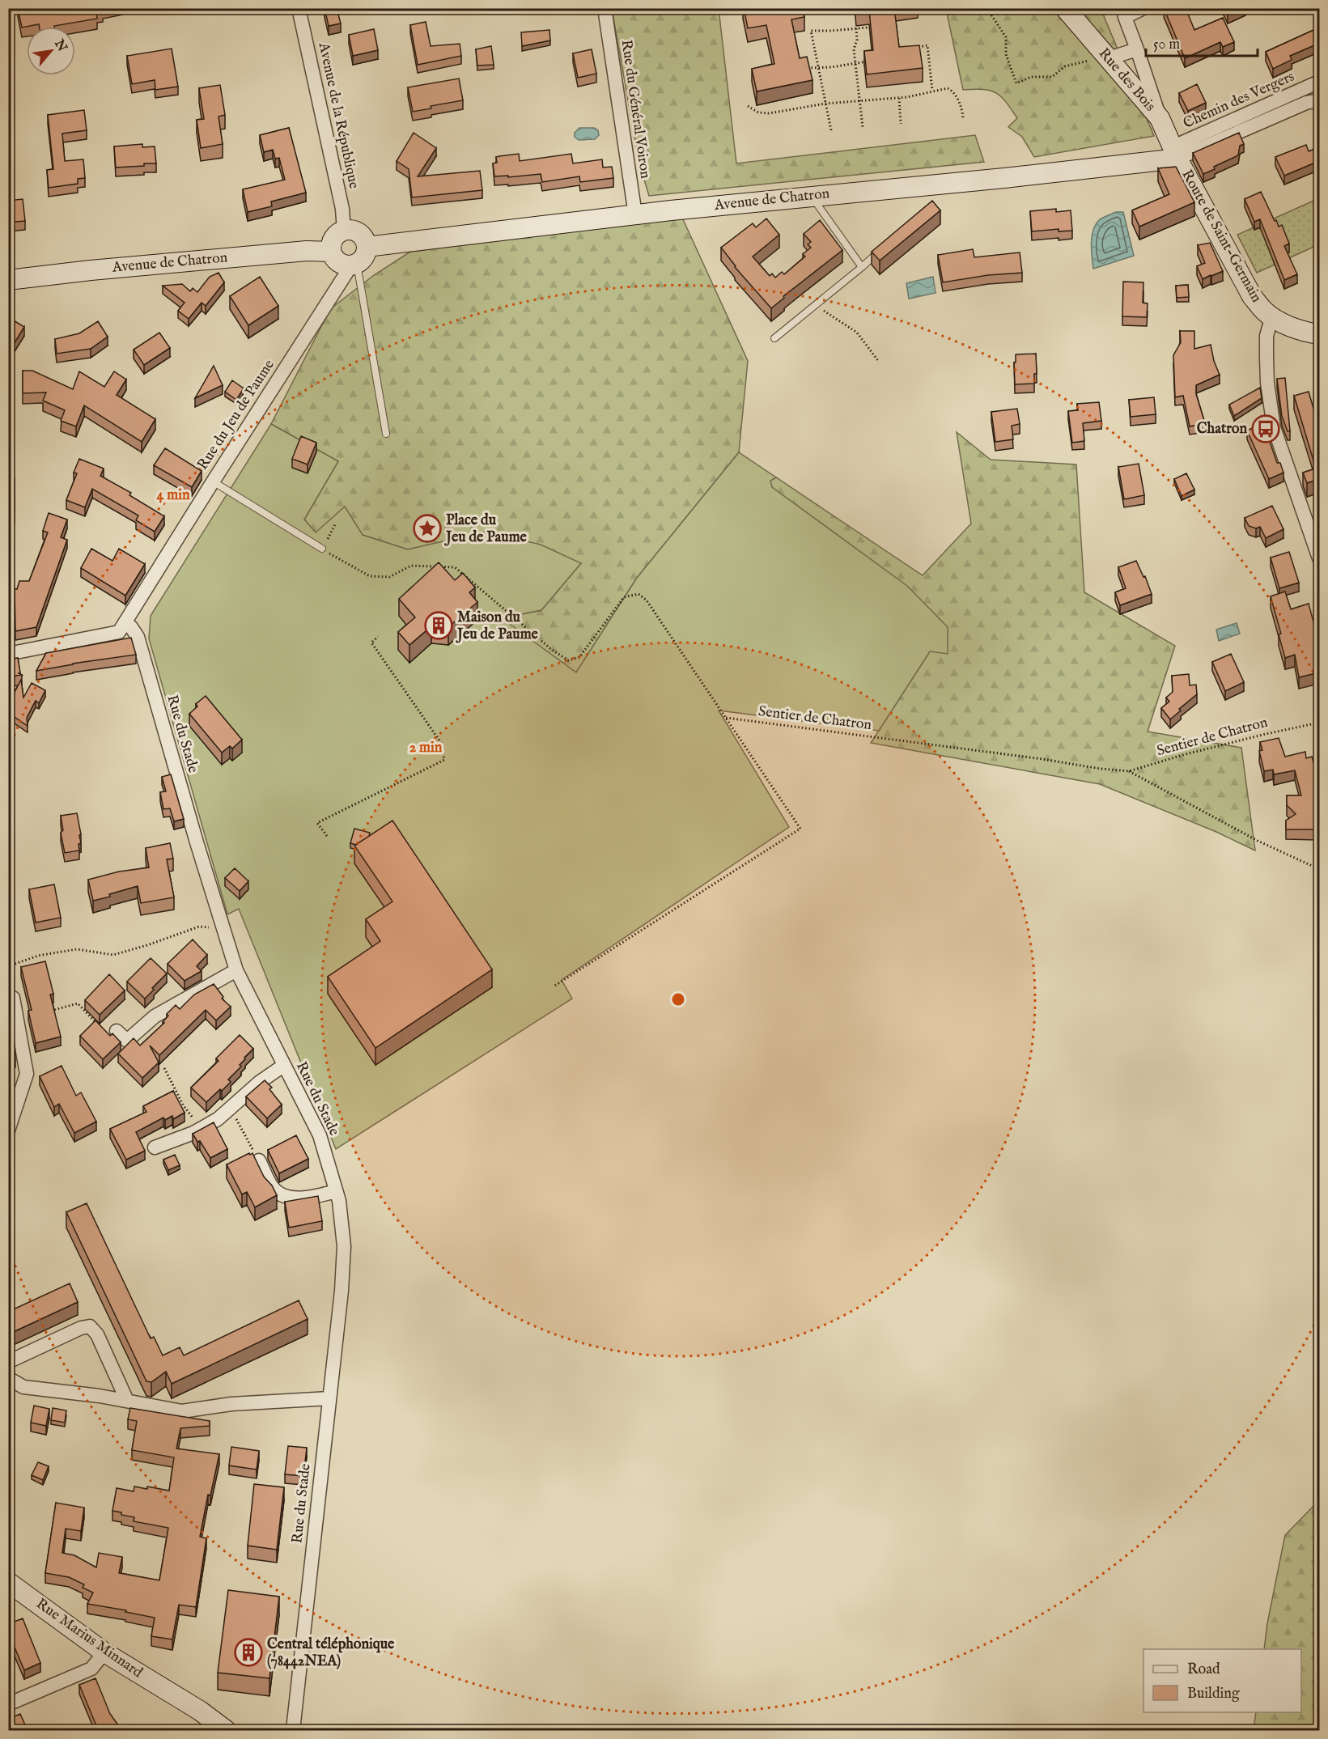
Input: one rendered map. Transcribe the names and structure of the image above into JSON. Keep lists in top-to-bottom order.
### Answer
{
  "streets": {
    "street": [
      "Rue des Bois",
      "Chemin des Vergers",
      "Rue du Général Voiron",
      "Avenue de la République",
      "Avenue de Chatron",
      "Route de Saint-Germain",
      "Rue du Jeu de Paume",
      "Rue du Stade",
      "Rue Marius Minnard"
    ],
    "path": ["Sentier de Chatron"]
  },
  "crossings": [
    ["Rue des Bois", "Chemin des Vergers"],
    ["Rue des Bois", "Avenue de Chatron"],
    ["Rue des Bois", "Route de Saint-Germain"],
    ["Chemin des Vergers", "Avenue de Chatron"],
    ["Chemin des Vergers", "Route de Saint-Germain"],
    ["Rue du Général Voiron", "Avenue de Chatron"],
    ["Avenue de la République", "Avenue de Chatron"],
    ["Avenue de la République", "Rue du Jeu de Paume"],
    ["Avenue de Chatron", "Route de Saint-Germain"],
    ["Avenue de Chatron", "Rue du Jeu de Paume"],
    ["Rue du Jeu de Paume", "Rue du Stade"]
  ],
  "places": {
    "bus stop": ["Chatron"],
    "place": ["Place du Jeu de Paume"],
    "building": ["Maison du Jeu de Paume", "Central téléphonique (78442NEA)"]
  },
  "legend": ["Road", "Building"],
  "scale_bar": "50 m",
  "north": "top right",
  "rings": ["4 min", "2 min"]
}
